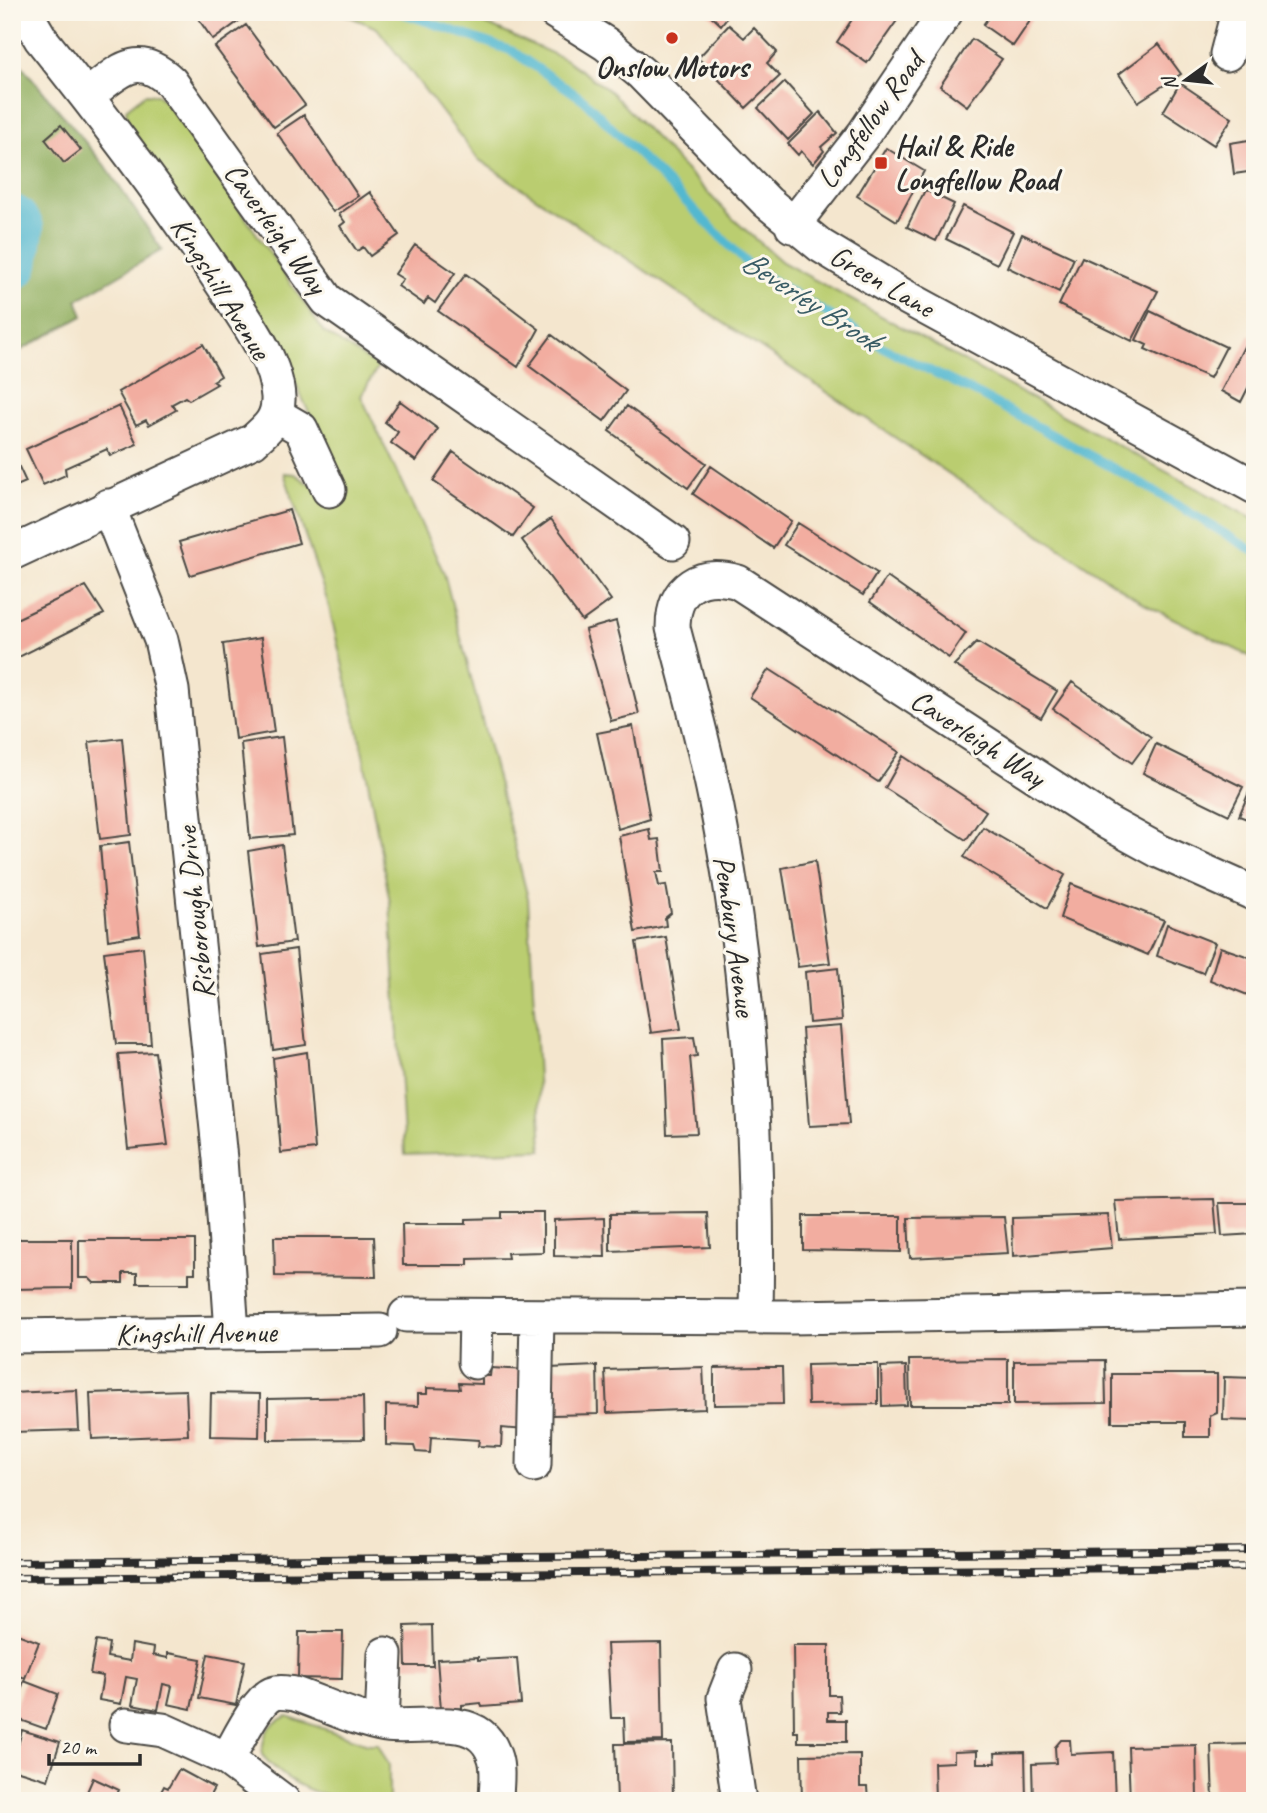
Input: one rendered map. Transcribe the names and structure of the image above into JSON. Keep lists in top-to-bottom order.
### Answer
{
  "streets": {
    "street": [
      "Longfellow Road",
      "Caverleigh Way",
      "Green Lane",
      "Kingshill Avenue",
      "Risborough Drive",
      "Pembury Avenue"
    ]
  },
  "crossings": [
    ["Longfellow Road", "Green Lane"],
    ["Caverleigh Way", "Kingshill Avenue"],
    ["Caverleigh Way", "Pembury Avenue"],
    ["Kingshill Avenue", "Risborough Drive"]
  ],
  "water": ["Beverley Brook"],
  "places": {
    "other": ["Onslow Motors"],
    "transit": ["Hail & Ride Longfellow Road"]
  },
  "scale_bar": "20 m",
  "north": "left"
}
